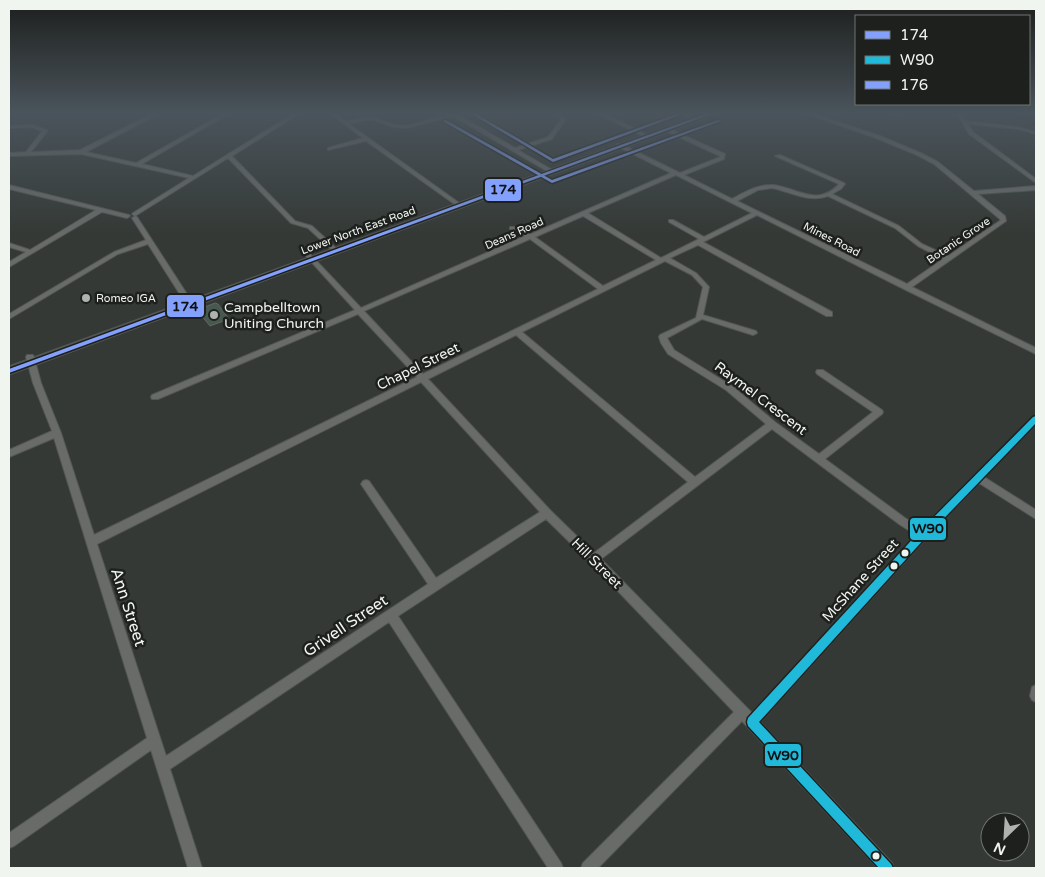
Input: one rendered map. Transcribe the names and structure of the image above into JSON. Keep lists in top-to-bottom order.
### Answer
{
  "streets": {
    "main road": ["Lower North East Road"],
    "street": [
      "Deans Road",
      "Mines Road",
      "Botanic Grove",
      "Chapel Street",
      "Raymel Crescent",
      "Hill Street",
      "McShane Street",
      "Ann Street",
      "Grivell Street"
    ]
  },
  "crossings": [
    ["Lower North East Road", "Hill Street"],
    ["Lower North East Road", "Ann Street"],
    ["Deans Road", "Mines Road"],
    ["Deans Road", "Hill Street"],
    ["Mines Road", "Botanic Grove"],
    ["Mines Road", "Chapel Street"],
    ["Chapel Street", "Hill Street"],
    ["Chapel Street", "Ann Street"],
    ["Raymel Crescent", "McShane Street"],
    ["Hill Street", "McShane Street"],
    ["Hill Street", "Grivell Street"],
    ["Ann Street", "Grivell Street"]
  ],
  "places": ["Romeo IGA", "Campbelltown Uniting Church"],
  "lines": ["transit line 174", "transit line 176", "transit line W90"],
  "legend": ["174", "W90", "176"],
  "north": "bottom left"
}
